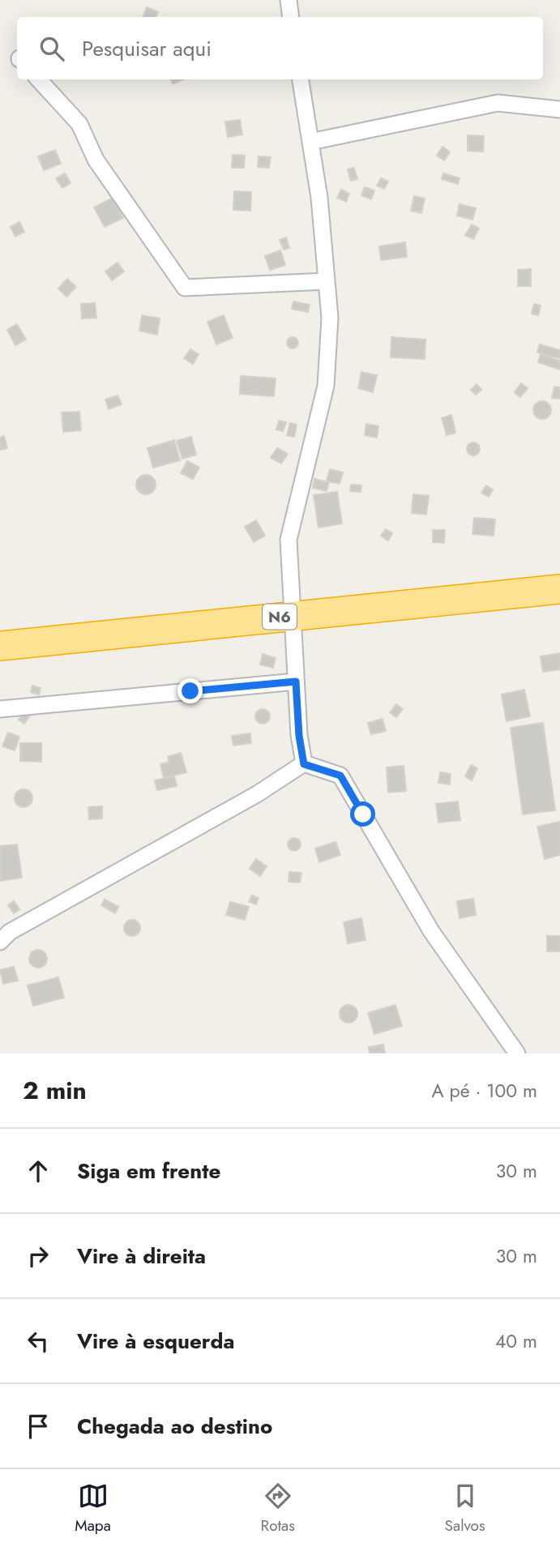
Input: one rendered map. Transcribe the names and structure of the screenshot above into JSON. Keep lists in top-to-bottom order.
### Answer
{
  "streets": {
    "highway": ["N6"]
  },
  "page": {
    "search": "Pesquisar aqui",
    "heading": ["2 min", "A pé · 100 m"],
    "list": [
      ["Siga em frente", "30 m"],
      ["Vire à direita", "30 m"],
      ["Vire à esquerda", "40 m"],
      "Chegada ao destino"
    ],
    "nav": ["Mapa", "Rotas", "Salvos"]
  }
}
